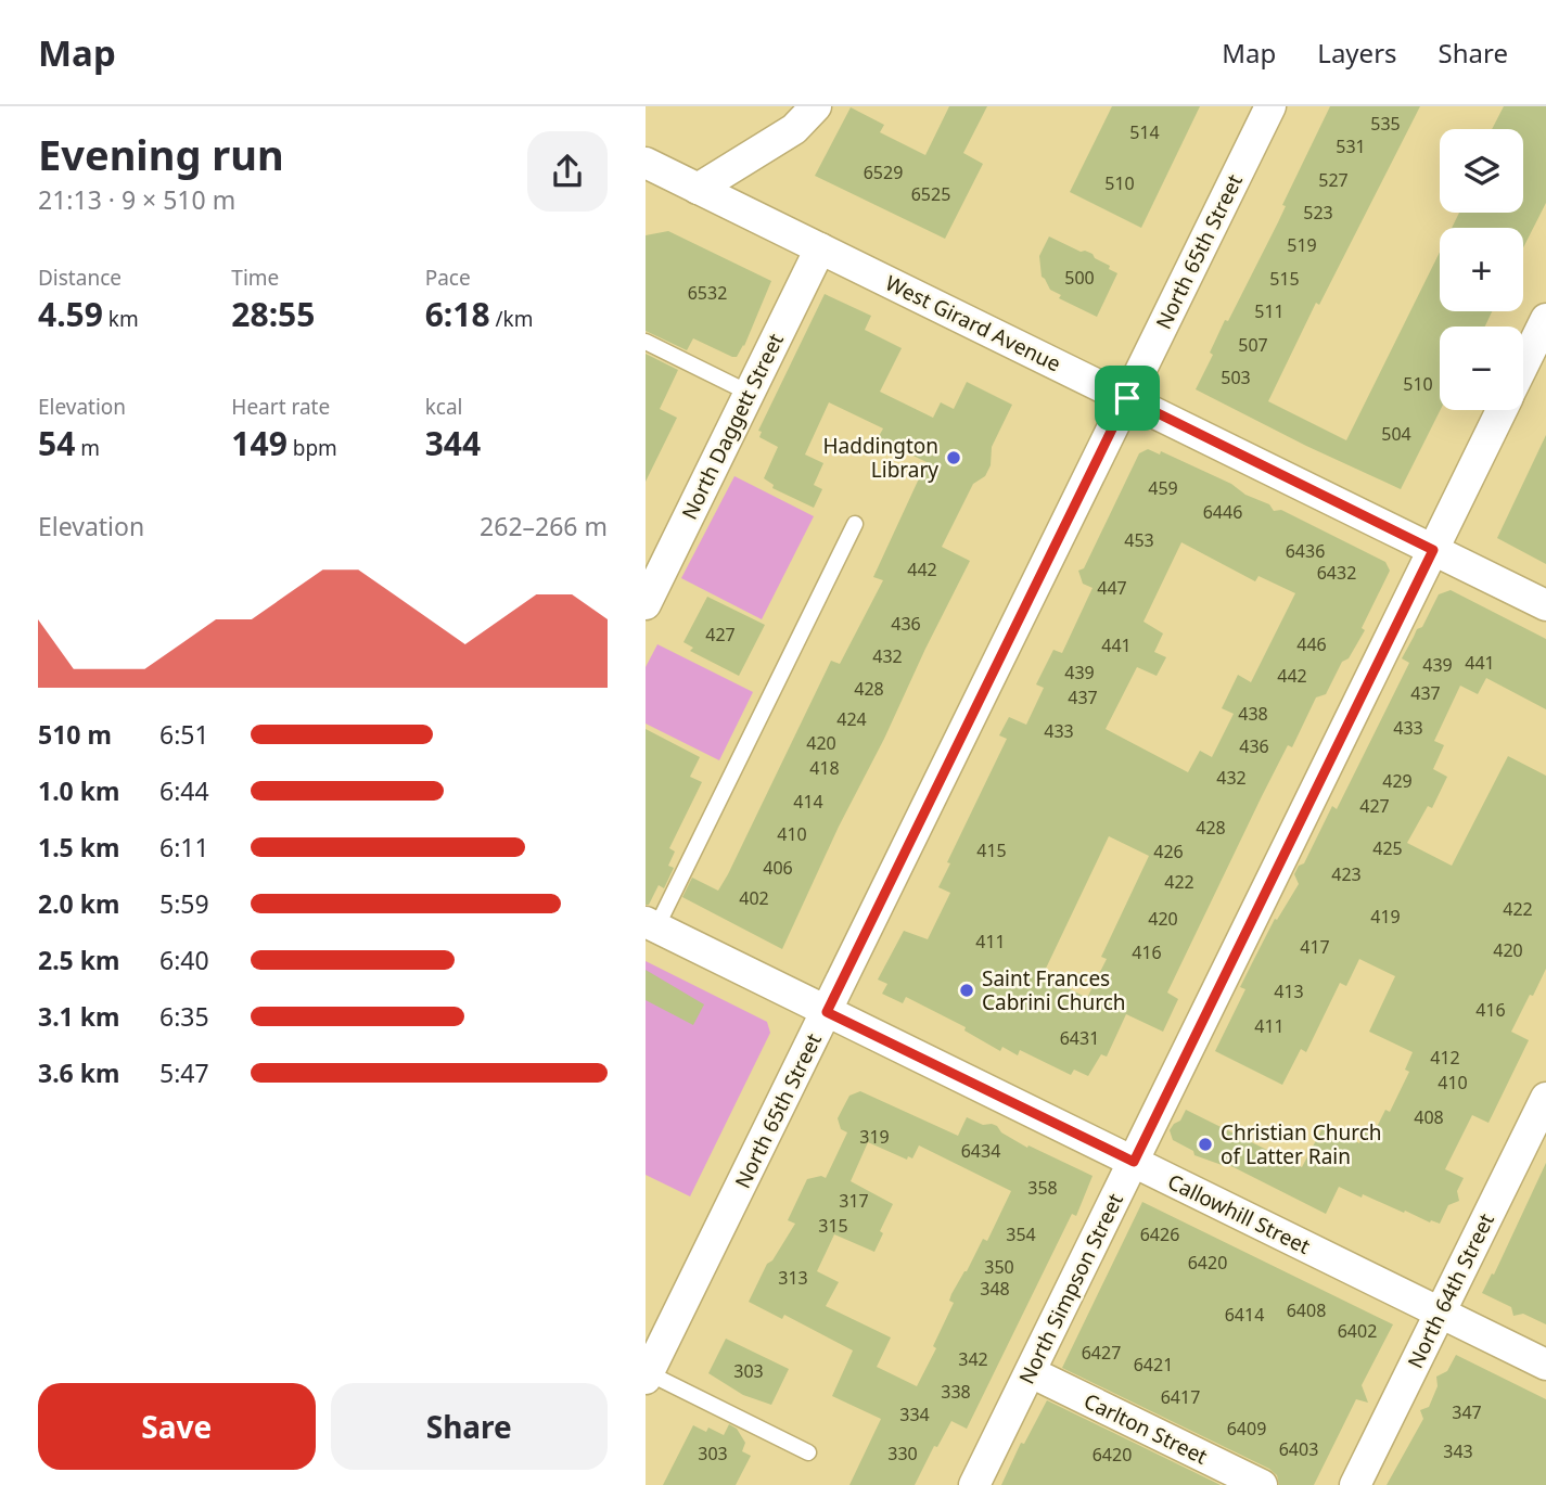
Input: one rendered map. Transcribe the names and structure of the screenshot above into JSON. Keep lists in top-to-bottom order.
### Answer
{
  "streets": {
    "street": [
      "North 65th Street",
      "West Girard Avenue",
      "North Daggett Street",
      "Callowhill Street",
      "North Simpson Street",
      "North 64th Street",
      "Carlton Street"
    ]
  },
  "crossings": [
    ["North 65th Street", "West Girard Avenue"],
    ["North 65th Street", "Callowhill Street"],
    ["West Girard Avenue", "North Daggett Street"],
    ["West Girard Avenue", "North Simpson Street"],
    ["Callowhill Street", "North Simpson Street"],
    ["Callowhill Street", "North 64th Street"],
    ["North Simpson Street", "Carlton Street"]
  ],
  "places": ["Haddington Library", "Saint Frances Cabrini Church", "Christian Church of Latter Rain"],
  "house_numbers": [
    "535",
    "514",
    "531",
    "6529",
    "527",
    "510",
    "6525",
    "523",
    "519",
    "500",
    "515",
    "6532",
    "511",
    "507",
    "503",
    "510",
    "504",
    "459",
    "6446",
    "453",
    "6436",
    "442",
    "6432",
    "447",
    "436",
    "427",
    "446",
    "441",
    "432",
    "441",
    "439",
    "439",
    "442",
    "428",
    "437",
    "437",
    "438",
    "424",
    "433",
    "433",
    "420",
    "436",
    "418",
    "432",
    "429",
    "414",
    "427",
    "428",
    "410",
    "425",
    "415",
    "426",
    "406",
    "423",
    "422",
    "402",
    "422",
    "419",
    "420",
    "411",
    "417",
    "420",
    "416",
    "413",
    "416",
    "411",
    "6431",
    "412",
    "410",
    "408",
    "319",
    "6434",
    "358",
    "317",
    "315",
    "354",
    "6426",
    "6420",
    "350",
    "313",
    "348",
    "6408",
    "6414",
    "6402",
    "6427",
    "342",
    "6421",
    "303",
    "338",
    "6417",
    "347",
    "334",
    "6409",
    "6403",
    "343",
    "303",
    "330",
    "6420"
  ],
  "page": {
    "header": "Map",
    "nav": ["Map", "Layers", "Share"],
    "heading": ["Evening run", "21:13 · 9 × 510 m"],
    "map_buttons": ["+", "−"],
    "stats": [
      ["Distance", "4.59 km"],
      ["Time", "28:55"],
      ["Pace", "6:18 /km"],
      ["Elevation", "54 m"],
      ["Heart rate", "149 bpm"],
      ["kcal", "344"]
    ],
    "chart": ["Elevation", "262–266 m"],
    "list": [
      {
        "name": "510 m",
        "note": "6:51"
      },
      {
        "name": "1.0 km",
        "note": "6:44"
      },
      {
        "name": "1.5 km",
        "note": "6:11"
      },
      {
        "name": "2.0 km",
        "note": "5:59"
      },
      {
        "name": "2.5 km",
        "note": "6:40"
      },
      {
        "name": "3.1 km",
        "note": "6:35"
      },
      {
        "name": "3.6 km",
        "note": "5:47"
      }
    ],
    "buttons": ["Save", "Share"]
  }
}
